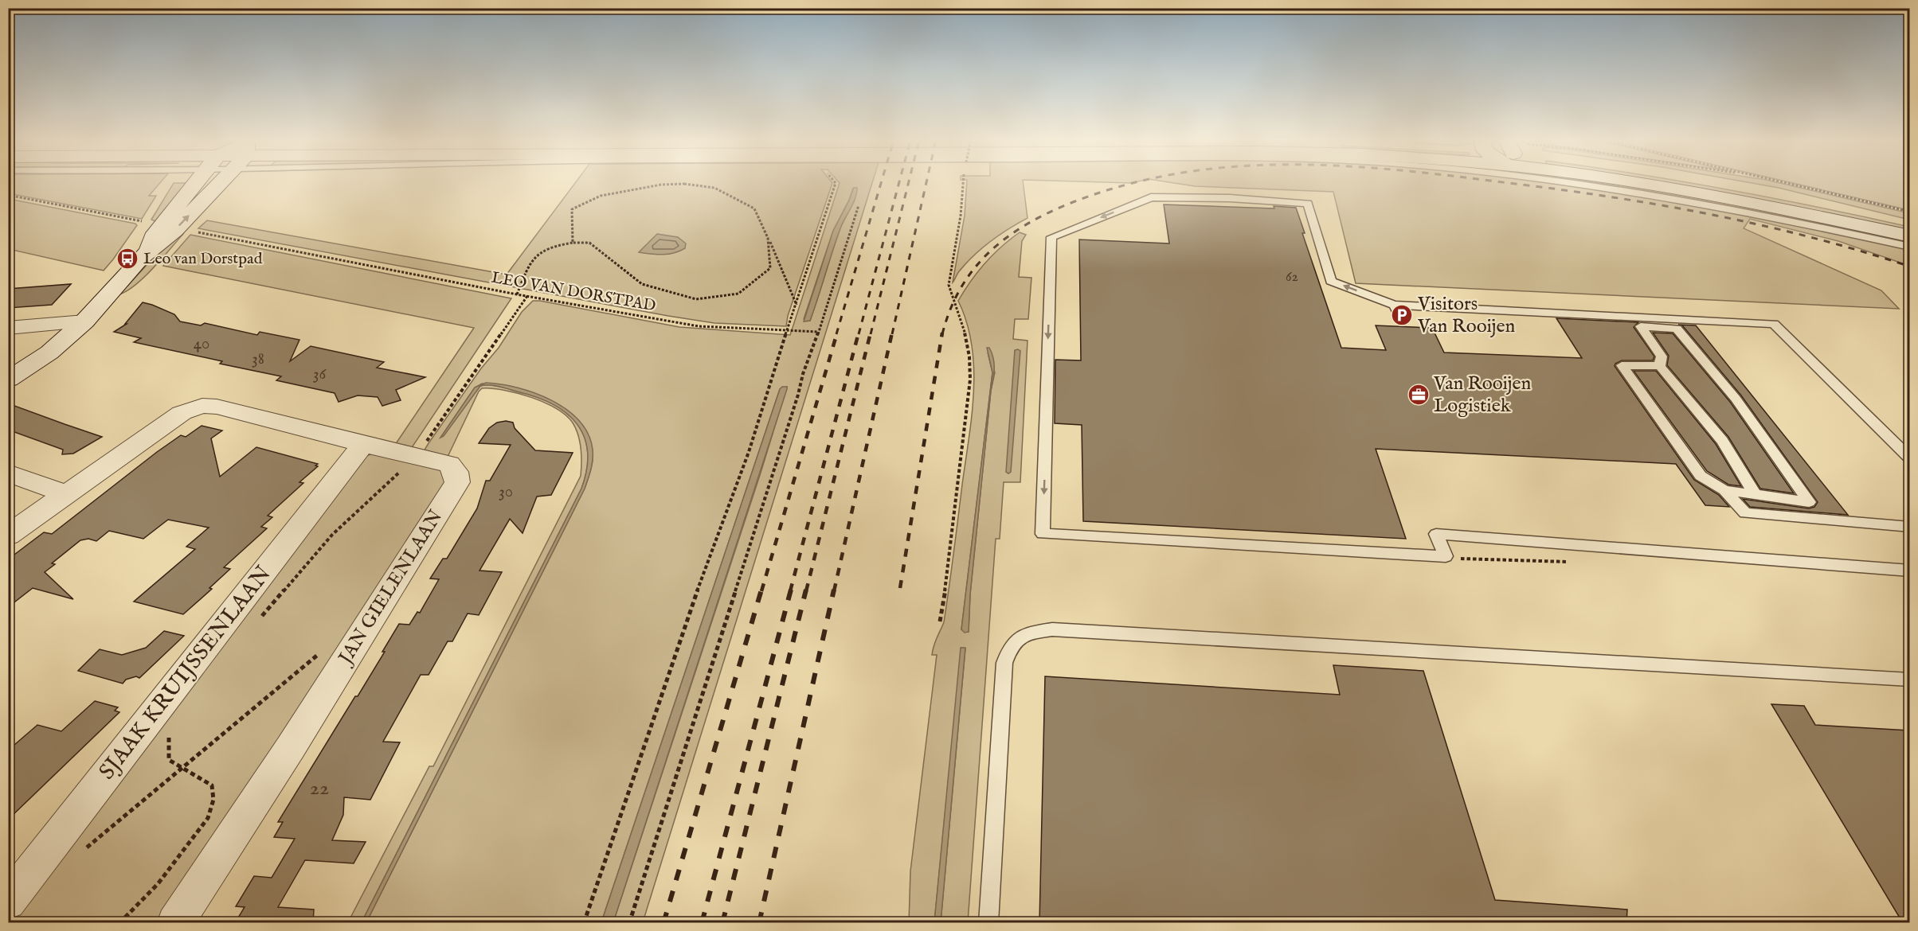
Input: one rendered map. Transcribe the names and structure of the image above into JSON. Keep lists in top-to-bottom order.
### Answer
{
  "streets": {
    "street": ["JAN GIELENLAAN", "SJAAK KRUIJSSENLAAN"],
    "path": ["LEO VAN DORSTPAD"]
  },
  "crossings": [
    ["JAN GIELENLAAN", "SJAAK KRUIJSSENLAAN"]
  ],
  "places": {
    "bus stop": ["Leo van Dorstpad"],
    "parking": ["Visitors Van Rooijen"],
    "office": ["Van Rooijen Logistiek"]
  },
  "house_numbers": [
    "62",
    "40",
    "38",
    "36",
    "30",
    "22"
  ]
}
